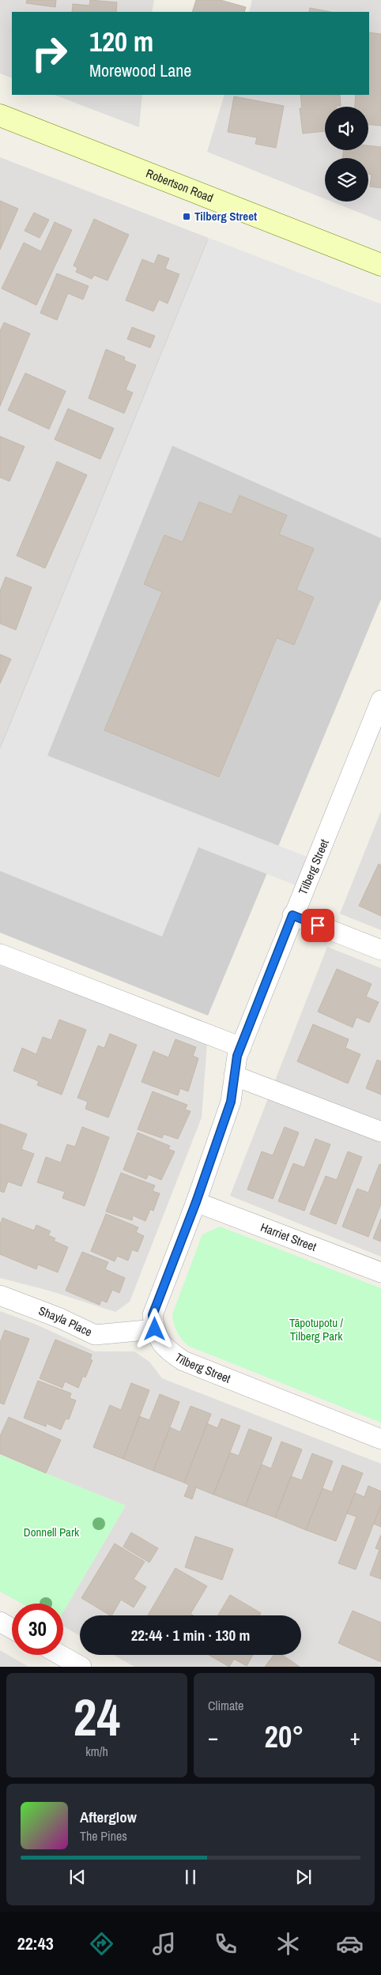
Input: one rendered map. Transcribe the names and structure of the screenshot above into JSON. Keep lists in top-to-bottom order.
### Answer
{
  "streets": {
    "main road": ["Robertson Road"],
    "street": ["Tilberg Street", "Harriet Street", "Shayla Place"]
  },
  "crossings": [
    ["Tilberg Street", "Harriet Street"],
    ["Tilberg Street", "Shayla Place"]
  ],
  "parks": ["Tāpotupotu / Tilberg Park", "Donnell Park"],
  "places": {
    "transit": ["Tilberg Street"]
  },
  "page": {
    "turn": ["120 m", "Morewood Lane"],
    "limit": "30",
    "trip": "22:44 · 1 min · 130 m",
    "tile": [
      ["24", "km/h"],
      "Climate"
    ],
    "heat": ["−", "20°", "+"],
    "song": ["Afterglow", "The Pines"],
    "tabs": "22:43"
  }
}
